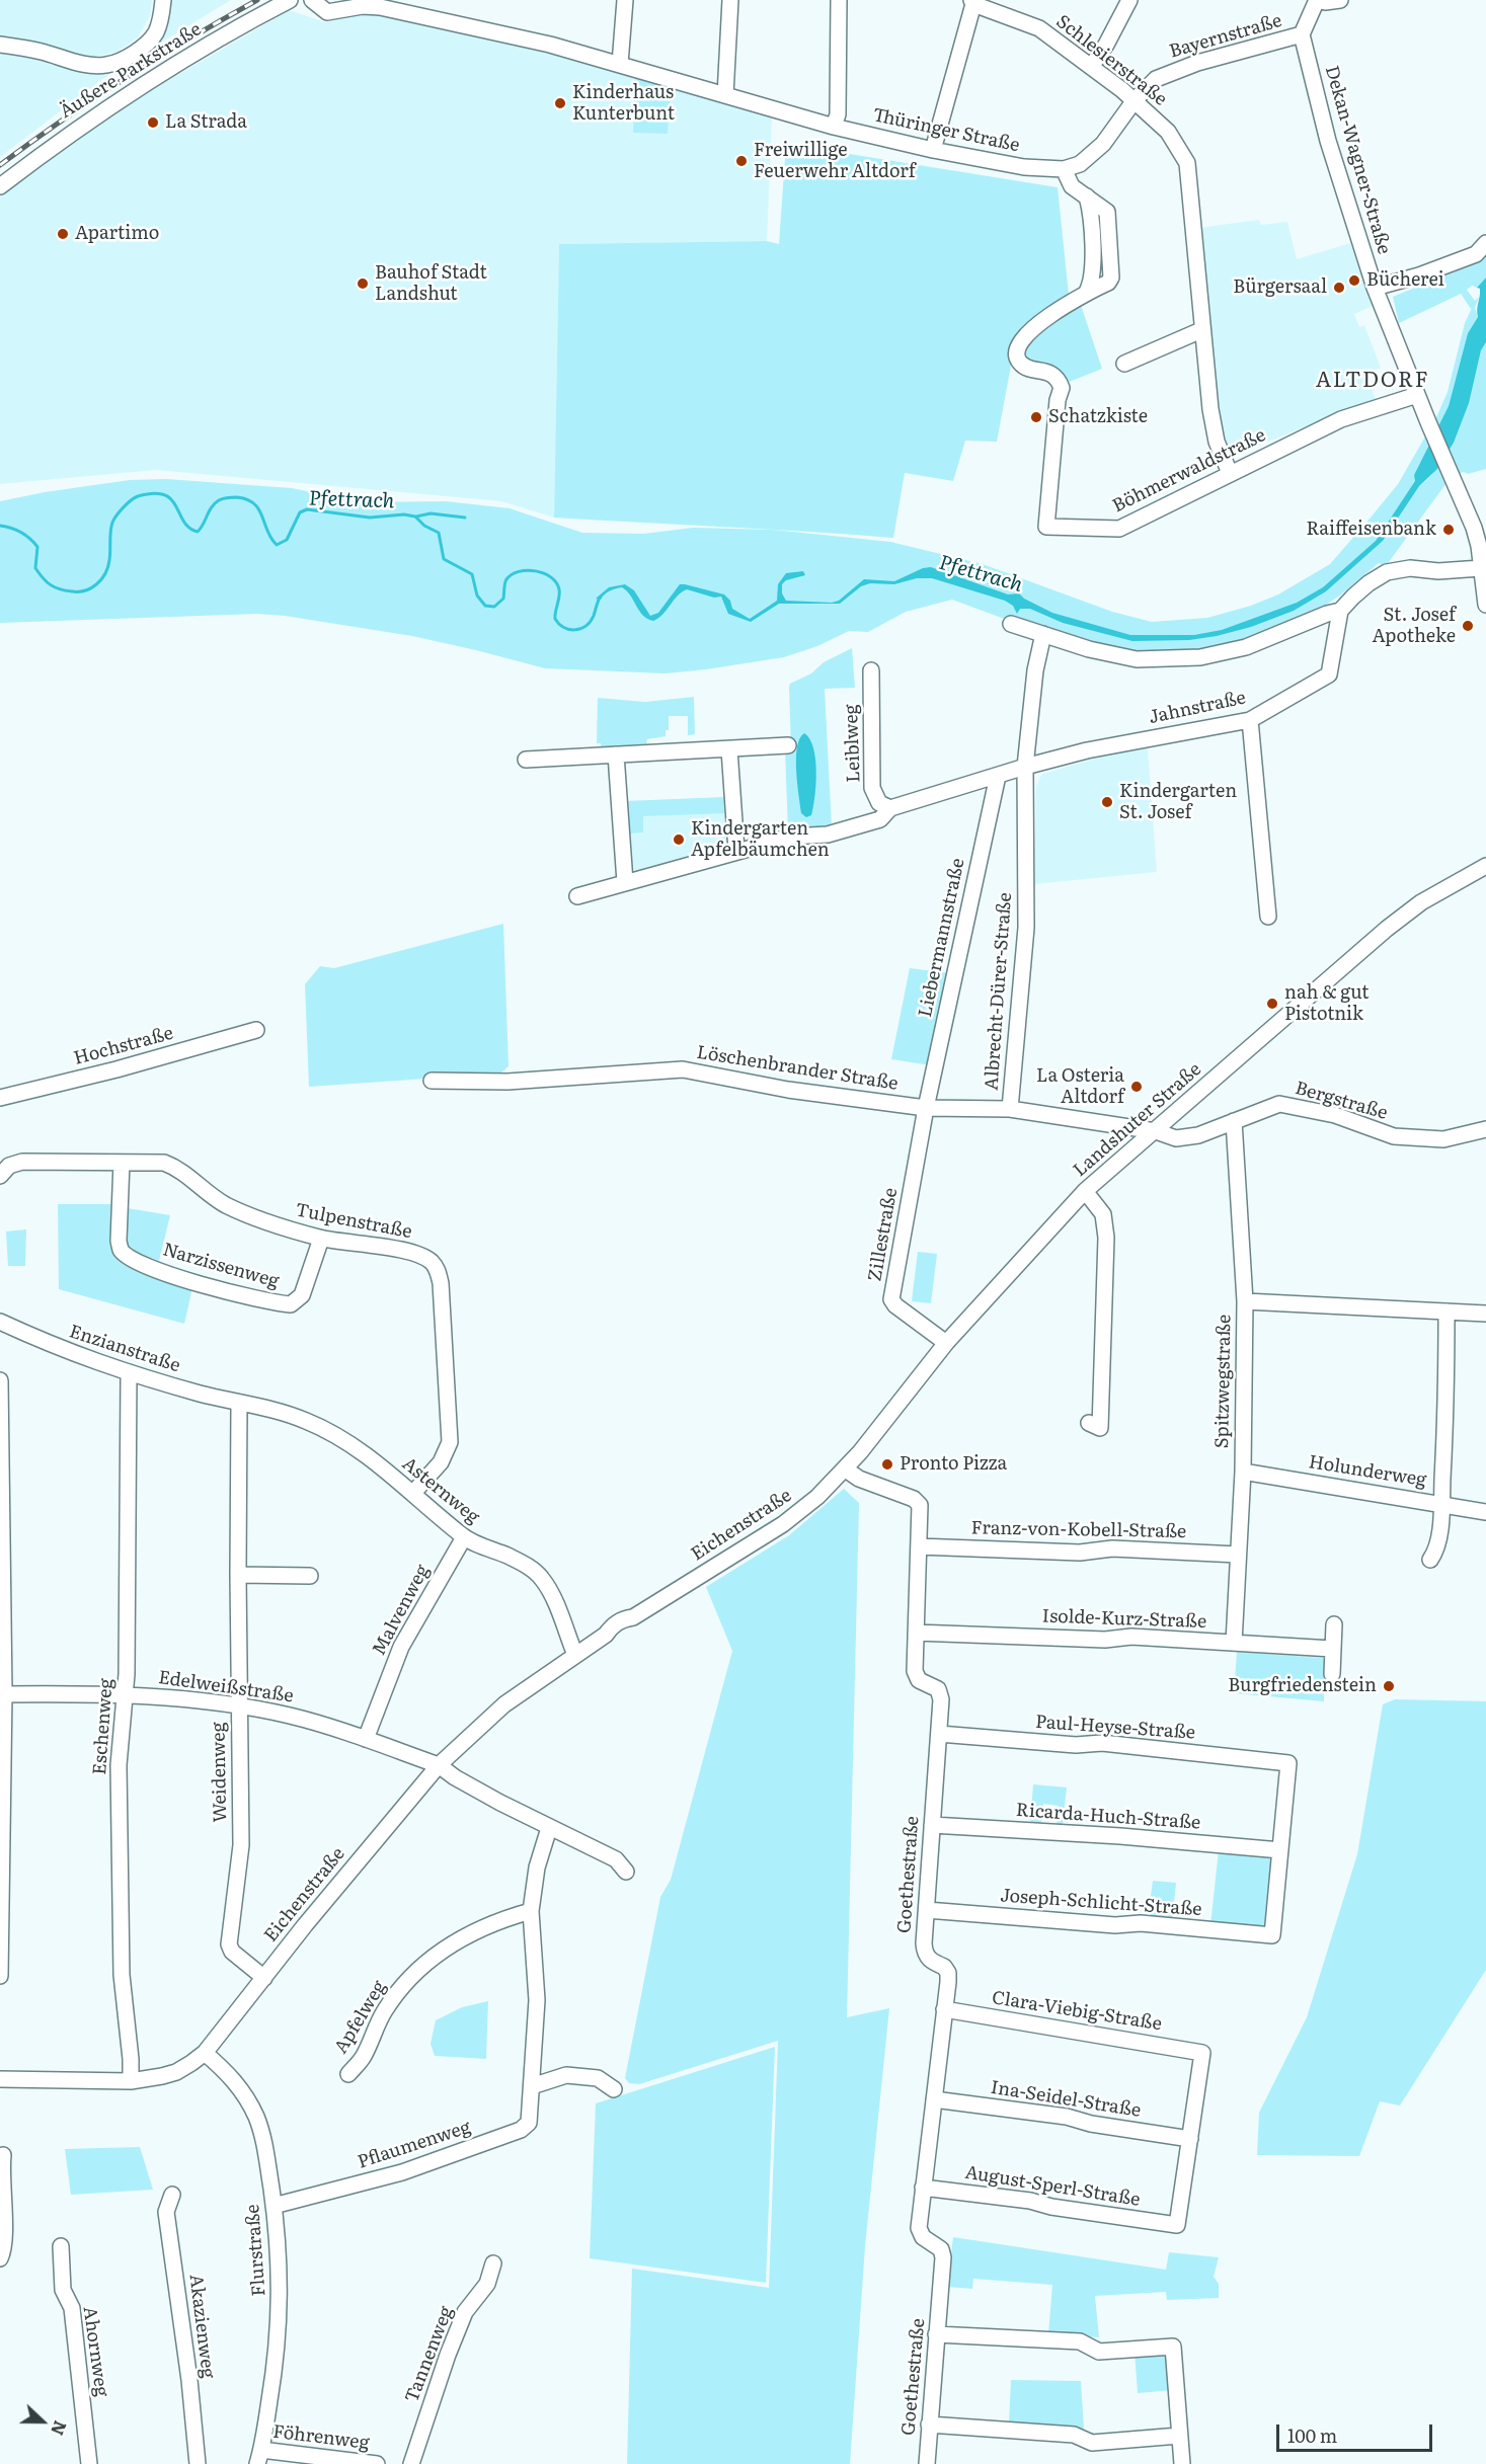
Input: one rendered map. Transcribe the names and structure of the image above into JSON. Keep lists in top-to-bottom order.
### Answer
{
  "streets": {
    "street": [
      "Bayernstraße",
      "Schlesierstraße",
      "Äußere Parkstraße",
      "Thüringer Straße",
      "Dekan-Wagner-Straße",
      "Böhmerwaldstraße",
      "Jahnstraße",
      "Leiblweg",
      "Liebermannstraße",
      "Albrecht-Dürer-Straße",
      "Hochstraße",
      "Löschenbrander Straße",
      "Bergstraße",
      "Landshuter Straße",
      "Tulpenstraße",
      "Zillestraße",
      "Narzissenweg",
      "Enzianstraße",
      "Spitzwegstraße",
      "Holunderweg",
      "Asternweg",
      "Eichenstraße",
      "Franz-von-Kobell-Straße",
      "Malvenweg",
      "Isolde-Kurz-Straße",
      "Edelweißstraße",
      "Eschenweg",
      "Paul-Heyse-Straße",
      "Weidenweg",
      "Ricarda-Huch-Straße",
      "Goethestraße",
      "Joseph-Schlicht-Straße",
      "Clara-Viebig-Straße",
      "Apfelweg",
      "Ina-Seidel-Straße",
      "Pflaumenweg",
      "August-Sperl-Straße",
      "Flurstraße",
      "Akazienweg",
      "Ahornweg",
      "Tannenweg",
      "Föhrenweg"
    ]
  },
  "crossings": [
    ["Bayernstraße", "Schlesierstraße"],
    ["Bayernstraße", "Dekan-Wagner-Straße"],
    ["Schlesierstraße", "Böhmerwaldstraße"],
    ["Thüringer Straße", "Böhmerwaldstraße"],
    ["Dekan-Wagner-Straße", "Böhmerwaldstraße"],
    ["Jahnstraße", "Leiblweg"],
    ["Jahnstraße", "Liebermannstraße"],
    ["Jahnstraße", "Albrecht-Dürer-Straße"],
    ["Liebermannstraße", "Löschenbrander Straße"],
    ["Liebermannstraße", "Zillestraße"],
    ["Albrecht-Dürer-Straße", "Löschenbrander Straße"],
    ["Löschenbrander Straße", "Bergstraße"],
    ["Löschenbrander Straße", "Landshuter Straße"],
    ["Löschenbrander Straße", "Zillestraße"],
    ["Bergstraße", "Landshuter Straße"],
    ["Bergstraße", "Spitzwegstraße"],
    ["Landshuter Straße", "Zillestraße"],
    ["Landshuter Straße", "Eichenstraße"],
    ["Tulpenstraße", "Narzissenweg"],
    ["Tulpenstraße", "Asternweg"],
    ["Enzianstraße", "Asternweg"],
    ["Enzianstraße", "Eschenweg"],
    ["Enzianstraße", "Weidenweg"],
    ["Spitzwegstraße", "Holunderweg"],
    ["Spitzwegstraße", "Franz-von-Kobell-Straße"],
    ["Spitzwegstraße", "Isolde-Kurz-Straße"],
    ["Asternweg", "Eichenstraße"],
    ["Asternweg", "Malvenweg"],
    ["Asternweg", "Weidenweg"],
    ["Eichenstraße", "Edelweißstraße"],
    ["Eichenstraße", "Eschenweg"],
    ["Eichenstraße", "Weidenweg"],
    ["Eichenstraße", "Goethestraße"],
    ["Eichenstraße", "Flurstraße"],
    ["Franz-von-Kobell-Straße", "Goethestraße"],
    ["Malvenweg", "Edelweißstraße"],
    ["Isolde-Kurz-Straße", "Goethestraße"],
    ["Edelweißstraße", "Eschenweg"],
    ["Edelweißstraße", "Weidenweg"],
    ["Paul-Heyse-Straße", "Ricarda-Huch-Straße"],
    ["Paul-Heyse-Straße", "Goethestraße"],
    ["Paul-Heyse-Straße", "Joseph-Schlicht-Straße"],
    ["Ricarda-Huch-Straße", "Goethestraße"],
    ["Ricarda-Huch-Straße", "Joseph-Schlicht-Straße"],
    ["Goethestraße", "Joseph-Schlicht-Straße"],
    ["Goethestraße", "Clara-Viebig-Straße"],
    ["Goethestraße", "Ina-Seidel-Straße"],
    ["Goethestraße", "August-Sperl-Straße"],
    ["Clara-Viebig-Straße", "Ina-Seidel-Straße"],
    ["Clara-Viebig-Straße", "August-Sperl-Straße"],
    ["Apfelweg", "Pflaumenweg"],
    ["Ina-Seidel-Straße", "August-Sperl-Straße"],
    ["Pflaumenweg", "Flurstraße"],
    ["Flurstraße", "Föhrenweg"]
  ],
  "districts": ["ALTDORF"],
  "water": ["Pfettrach"],
  "places": [
    "Kinderhaus Kunterbunt",
    "La Strada",
    "Freiwillige Feuerwehr Altdorf",
    "Apartimo",
    "Bücherei",
    "Bauhof Stadt Landshut",
    "Bürgersaal",
    "Schatzkiste",
    "Raiffeisenbank",
    "St. Josef Apotheke",
    "Kindergarten St. Josef",
    "Kindergarten Apfelbäumchen",
    "nah & gut Pistotnik",
    "La Osteria Altdorf",
    "Pronto Pizza",
    "Burgfriedenstein"
  ],
  "scale_bar": "100 m",
  "north": "right"
}
